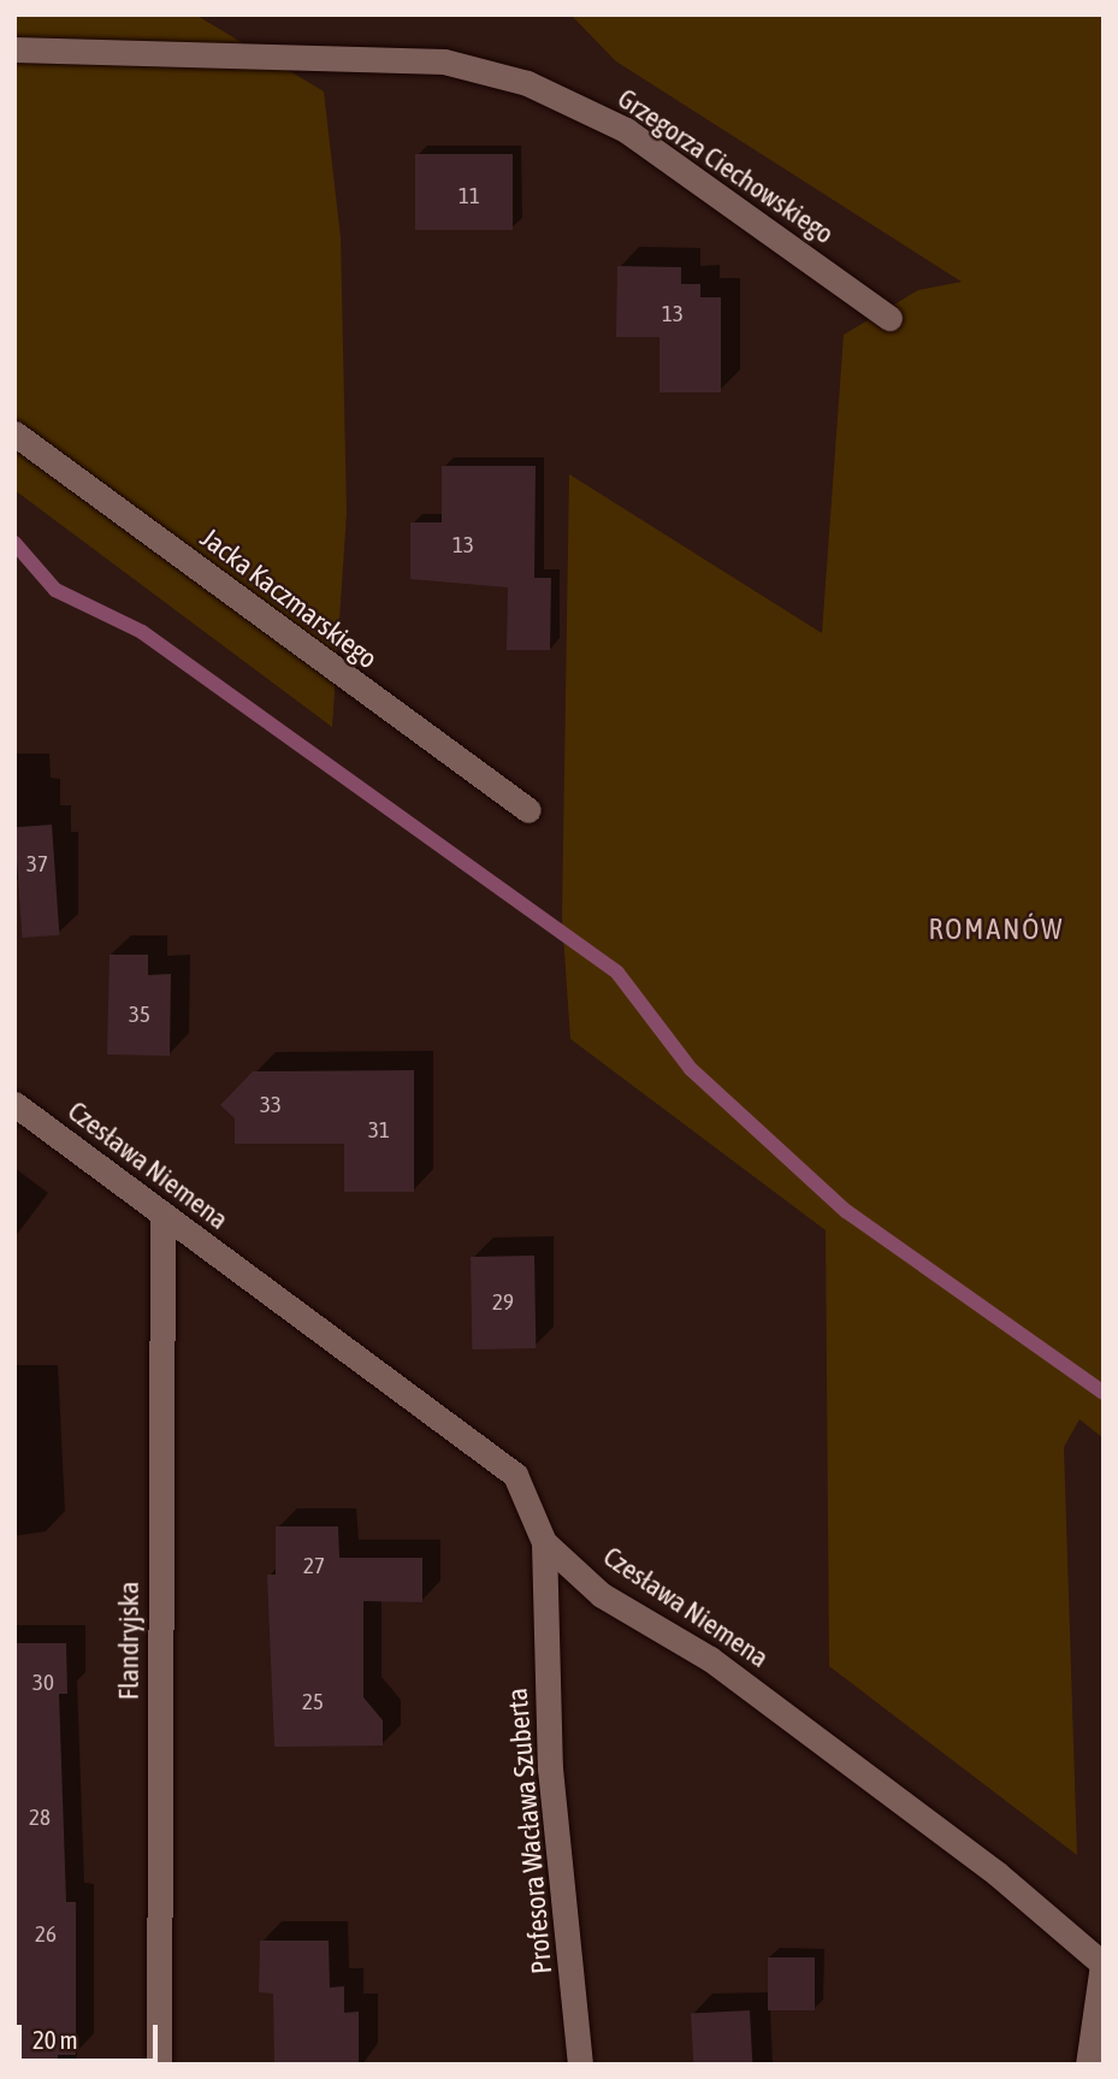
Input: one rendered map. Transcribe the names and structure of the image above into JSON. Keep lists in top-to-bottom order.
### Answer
{
  "streets": {
    "street": [
      "Grzegorza Ciechowskiego",
      "Jacka Kaczmarskiego",
      "Czesława Niemena",
      "Flandryjska",
      "Profesora Wacława Szuberta"
    ]
  },
  "crossings": [
    ["Czesława Niemena", "Flandryjska"],
    ["Czesława Niemena", "Profesora Wacława Szuberta"]
  ],
  "districts": ["ROMANÓW"],
  "house_numbers": [
    "11",
    "13",
    "13",
    "37",
    "35",
    "33",
    "31",
    "29",
    "27",
    "30",
    "25",
    "28",
    "26"
  ],
  "scale_bar": "20 m"
}
